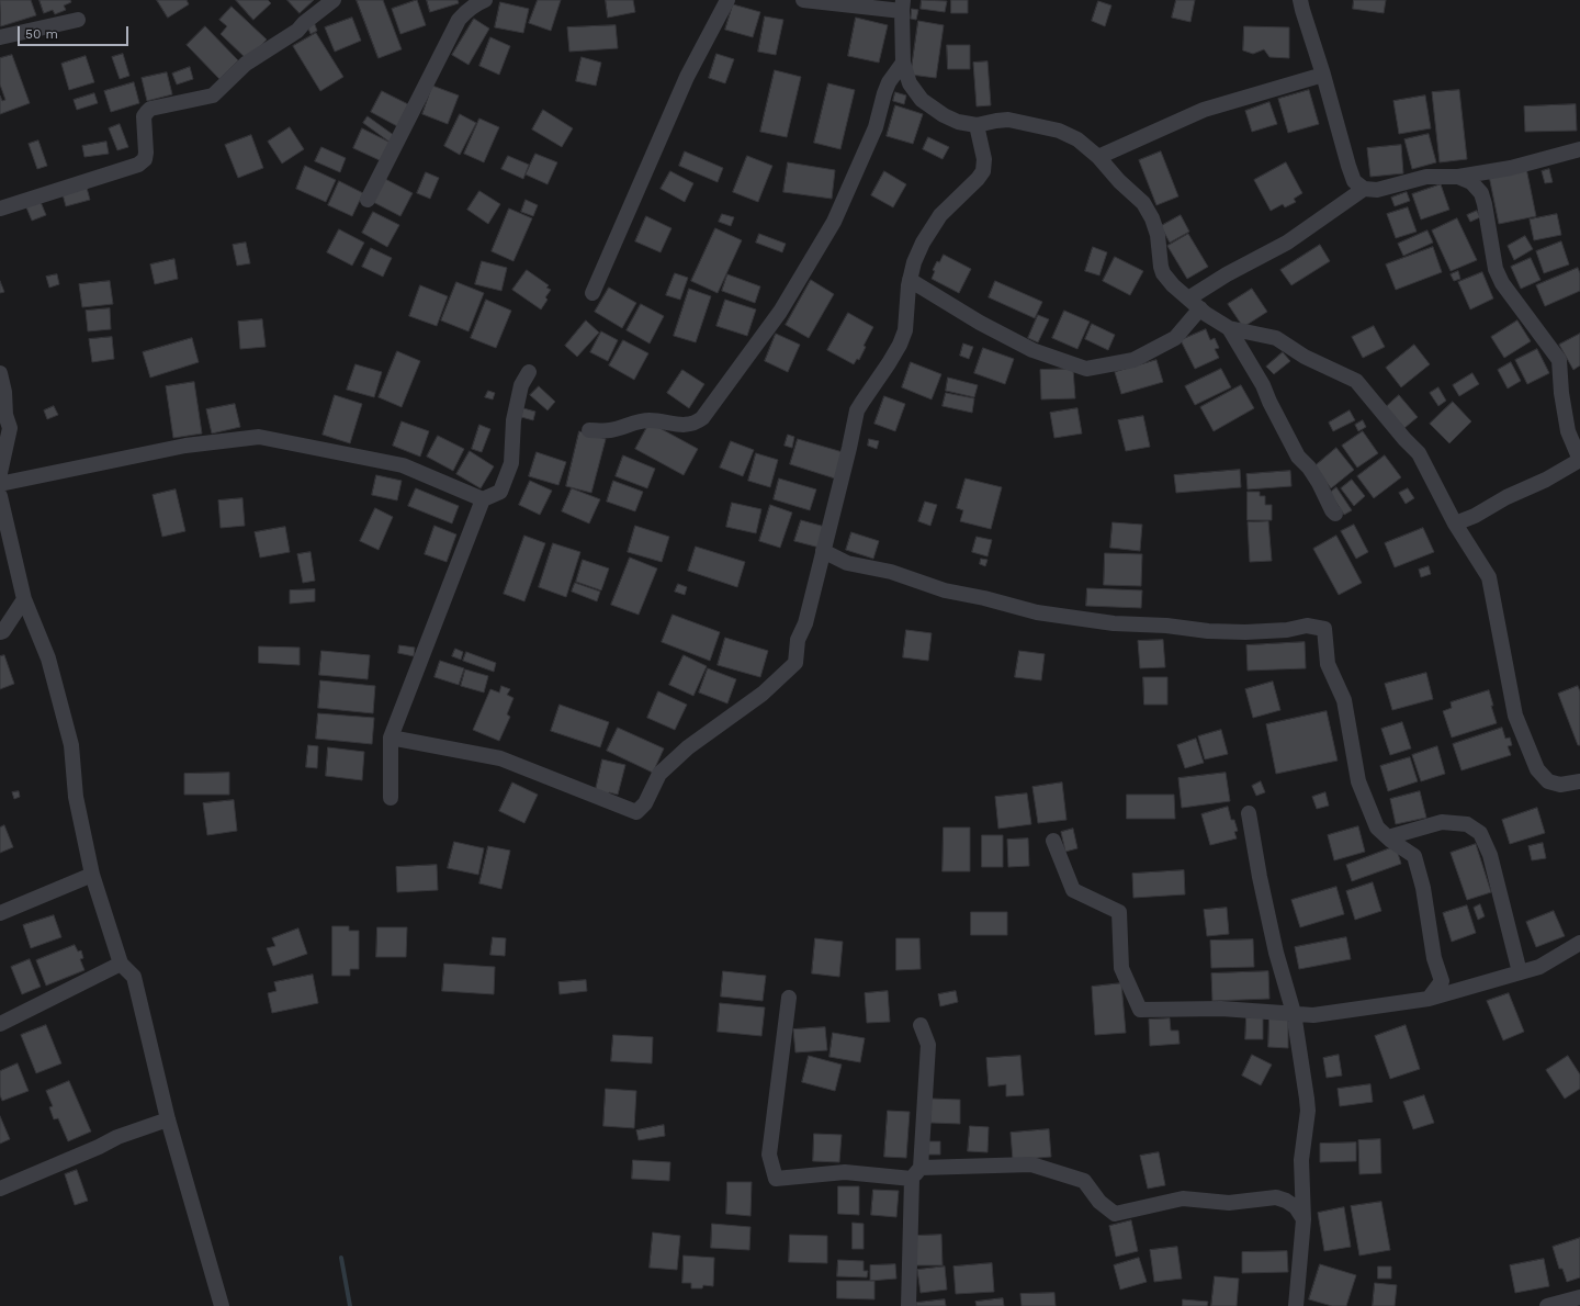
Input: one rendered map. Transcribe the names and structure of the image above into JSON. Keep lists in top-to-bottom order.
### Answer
{
  "scale_bar": "50 m"
}
